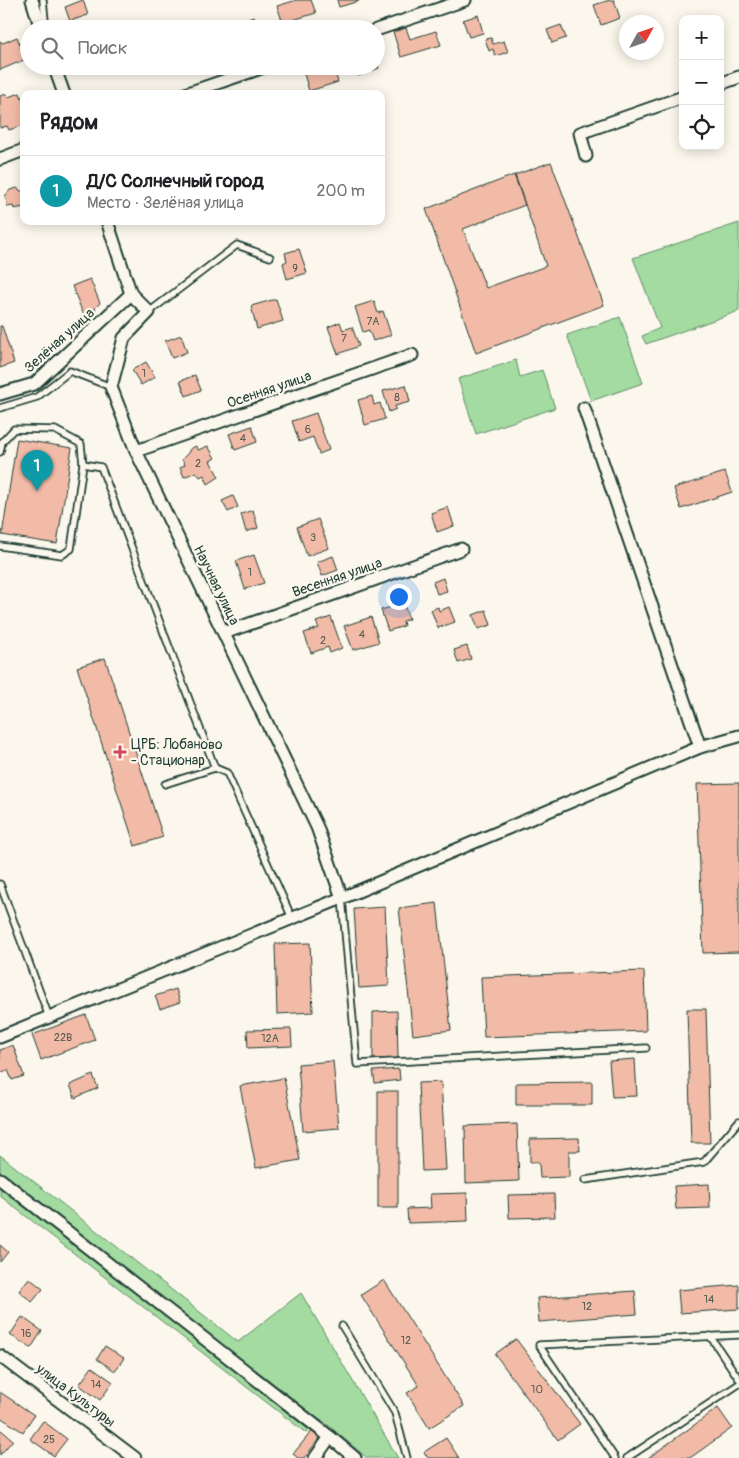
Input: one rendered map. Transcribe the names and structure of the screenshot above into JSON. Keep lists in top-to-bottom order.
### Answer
{
  "streets": {
    "street": [
      "Зелёная улица",
      "Осенняя улица",
      "Весенняя улица",
      "Научная улица",
      "улица Культуры"
    ]
  },
  "crossings": [
    ["Осенняя улица", "Научная улица"],
    ["Весенняя улица", "Научная улица"]
  ],
  "places": {
    "health": ["ЦРБ: Лобаново - Стационар"]
  },
  "house_numbers": [
    "9",
    "7А",
    "7",
    "1",
    "8",
    "6",
    "4",
    "2",
    "3",
    "1",
    "4",
    "2",
    "22В",
    "12А",
    "14",
    "12",
    "16",
    "12",
    "14",
    "10",
    "25"
  ],
  "north": "top right",
  "page": {
    "map_buttons": ["+", "−"],
    "search": "Поиск",
    "heading": "Рядом",
    "list": [
      {
        "mark": "1",
        "name": "Д/С Солнечный город",
        "note": "Место · Зелёная улица",
        "value": "200 m"
      }
    ],
    "pins": "1"
  }
}
